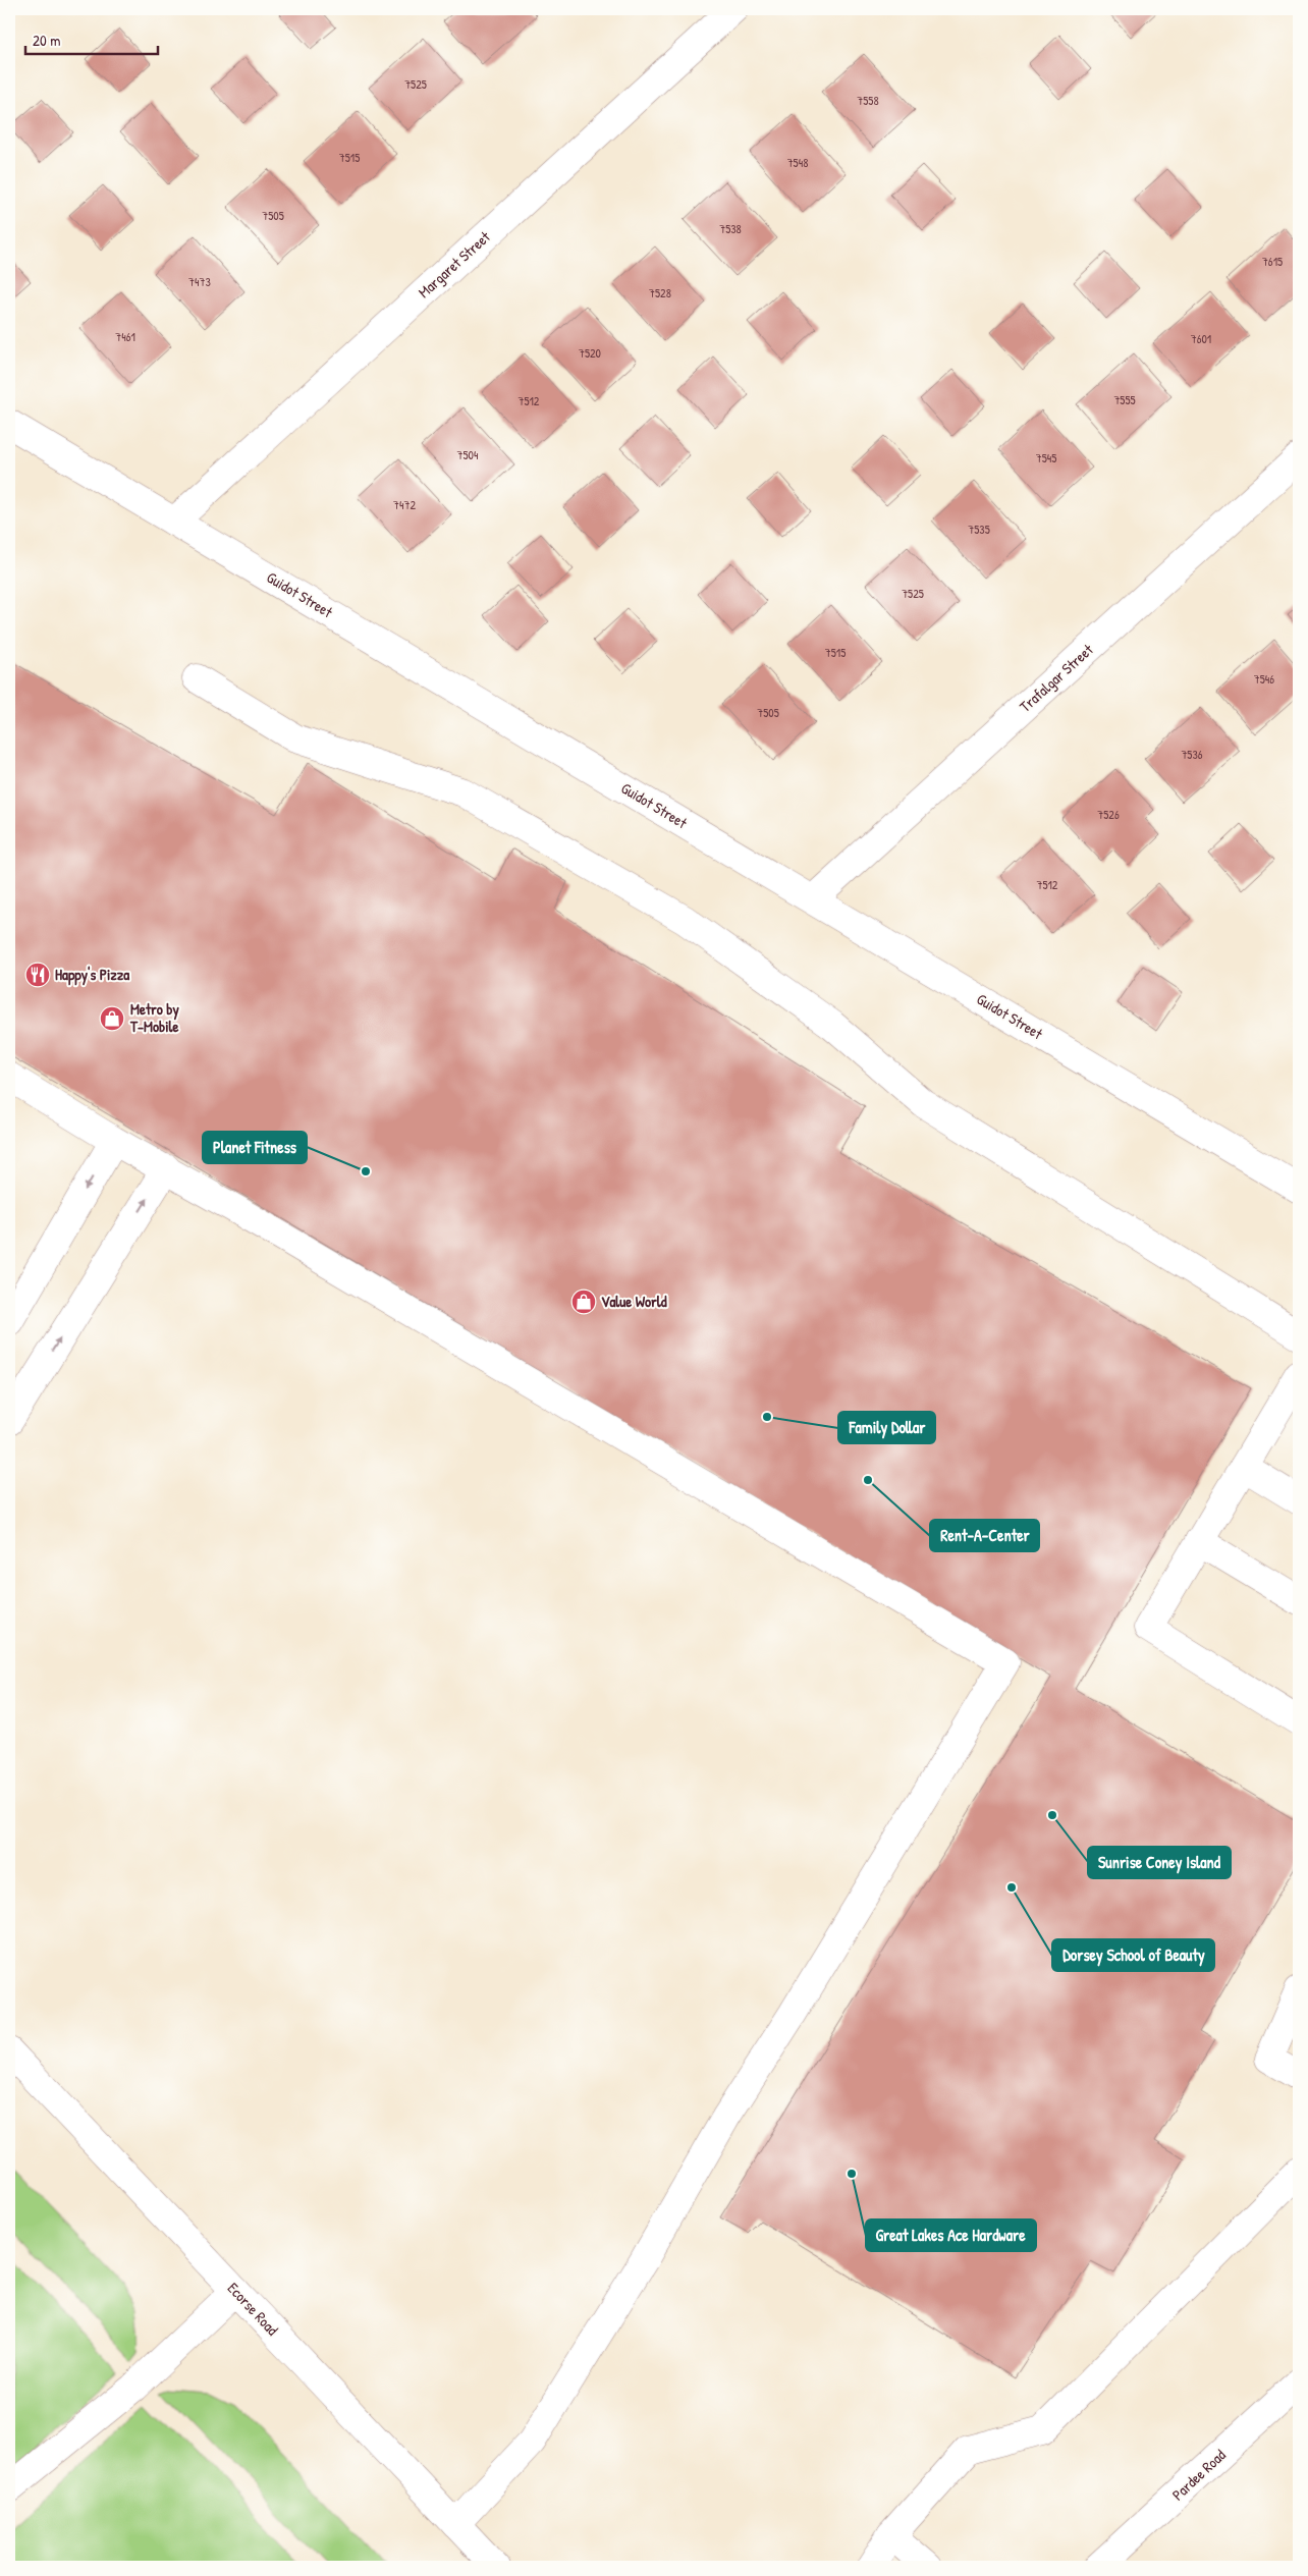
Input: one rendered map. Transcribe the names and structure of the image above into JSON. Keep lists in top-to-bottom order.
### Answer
{
  "streets": {
    "street": [
      "Margaret Street",
      "Guidot Street",
      "Trafalgar Street",
      "Ecorse Road",
      "Pardee Road"
    ]
  },
  "crossings": [
    ["Margaret Street", "Guidot Street"],
    ["Guidot Street", "Trafalgar Street"]
  ],
  "places": {
    "restaurant": ["Happy's Pizza"],
    "shop": ["Metro by T-Mobile", "Value World"],
    "other": [
      "Planet Fitness",
      "Family Dollar",
      "Rent-A-Center",
      "Sunrise Coney Island",
      "Dorsey School of Beauty",
      "Great Lakes Ace Hardware"
    ]
  },
  "house_numbers": [
    "7525",
    "7558",
    "7515",
    "7548",
    "7505",
    "7538",
    "7615",
    "7473",
    "7528",
    "7461",
    "7601",
    "7520",
    "7555",
    "7512",
    "7504",
    "7545",
    "7472",
    "7535",
    "7525",
    "7515",
    "7546",
    "7505",
    "7536",
    "7526",
    "7512"
  ],
  "scale_bar": "20 m"
}
